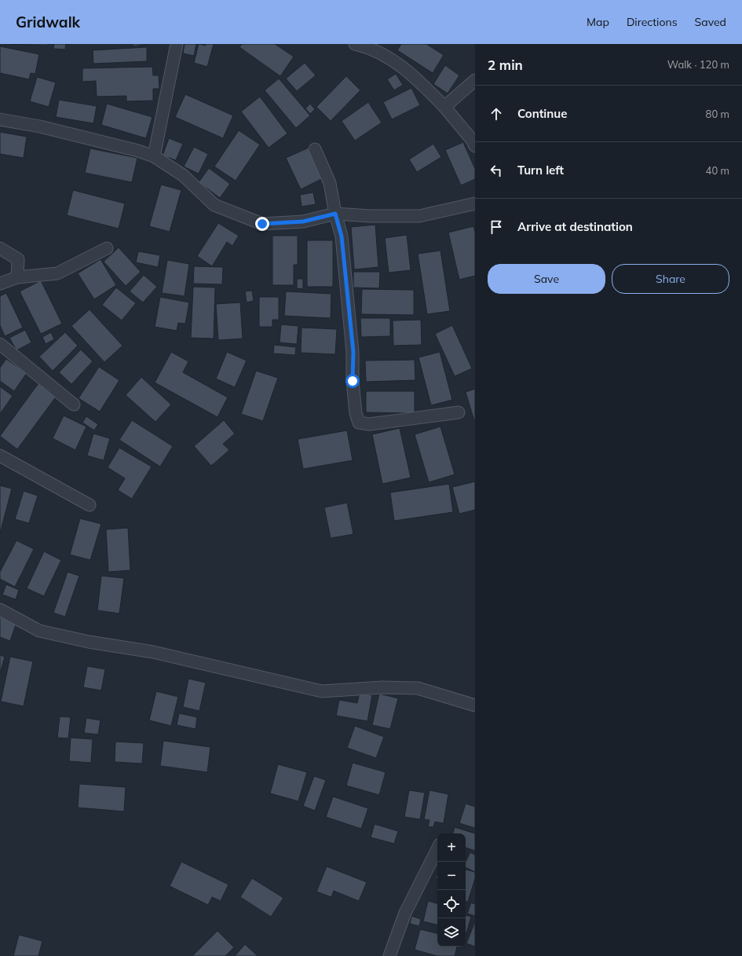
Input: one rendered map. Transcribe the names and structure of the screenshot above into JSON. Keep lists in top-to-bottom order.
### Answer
{
  "page": {
    "header": "Gridwalk",
    "nav": ["Map", "Directions", "Saved"],
    "heading": ["2 min", "Walk · 120 m"],
    "list": [
      ["Continue", "80 m"],
      ["Turn left", "40 m"],
      "Arrive at destination"
    ],
    "buttons": ["Save", "Share"],
    "map_buttons": ["+", "−"]
  }
}
